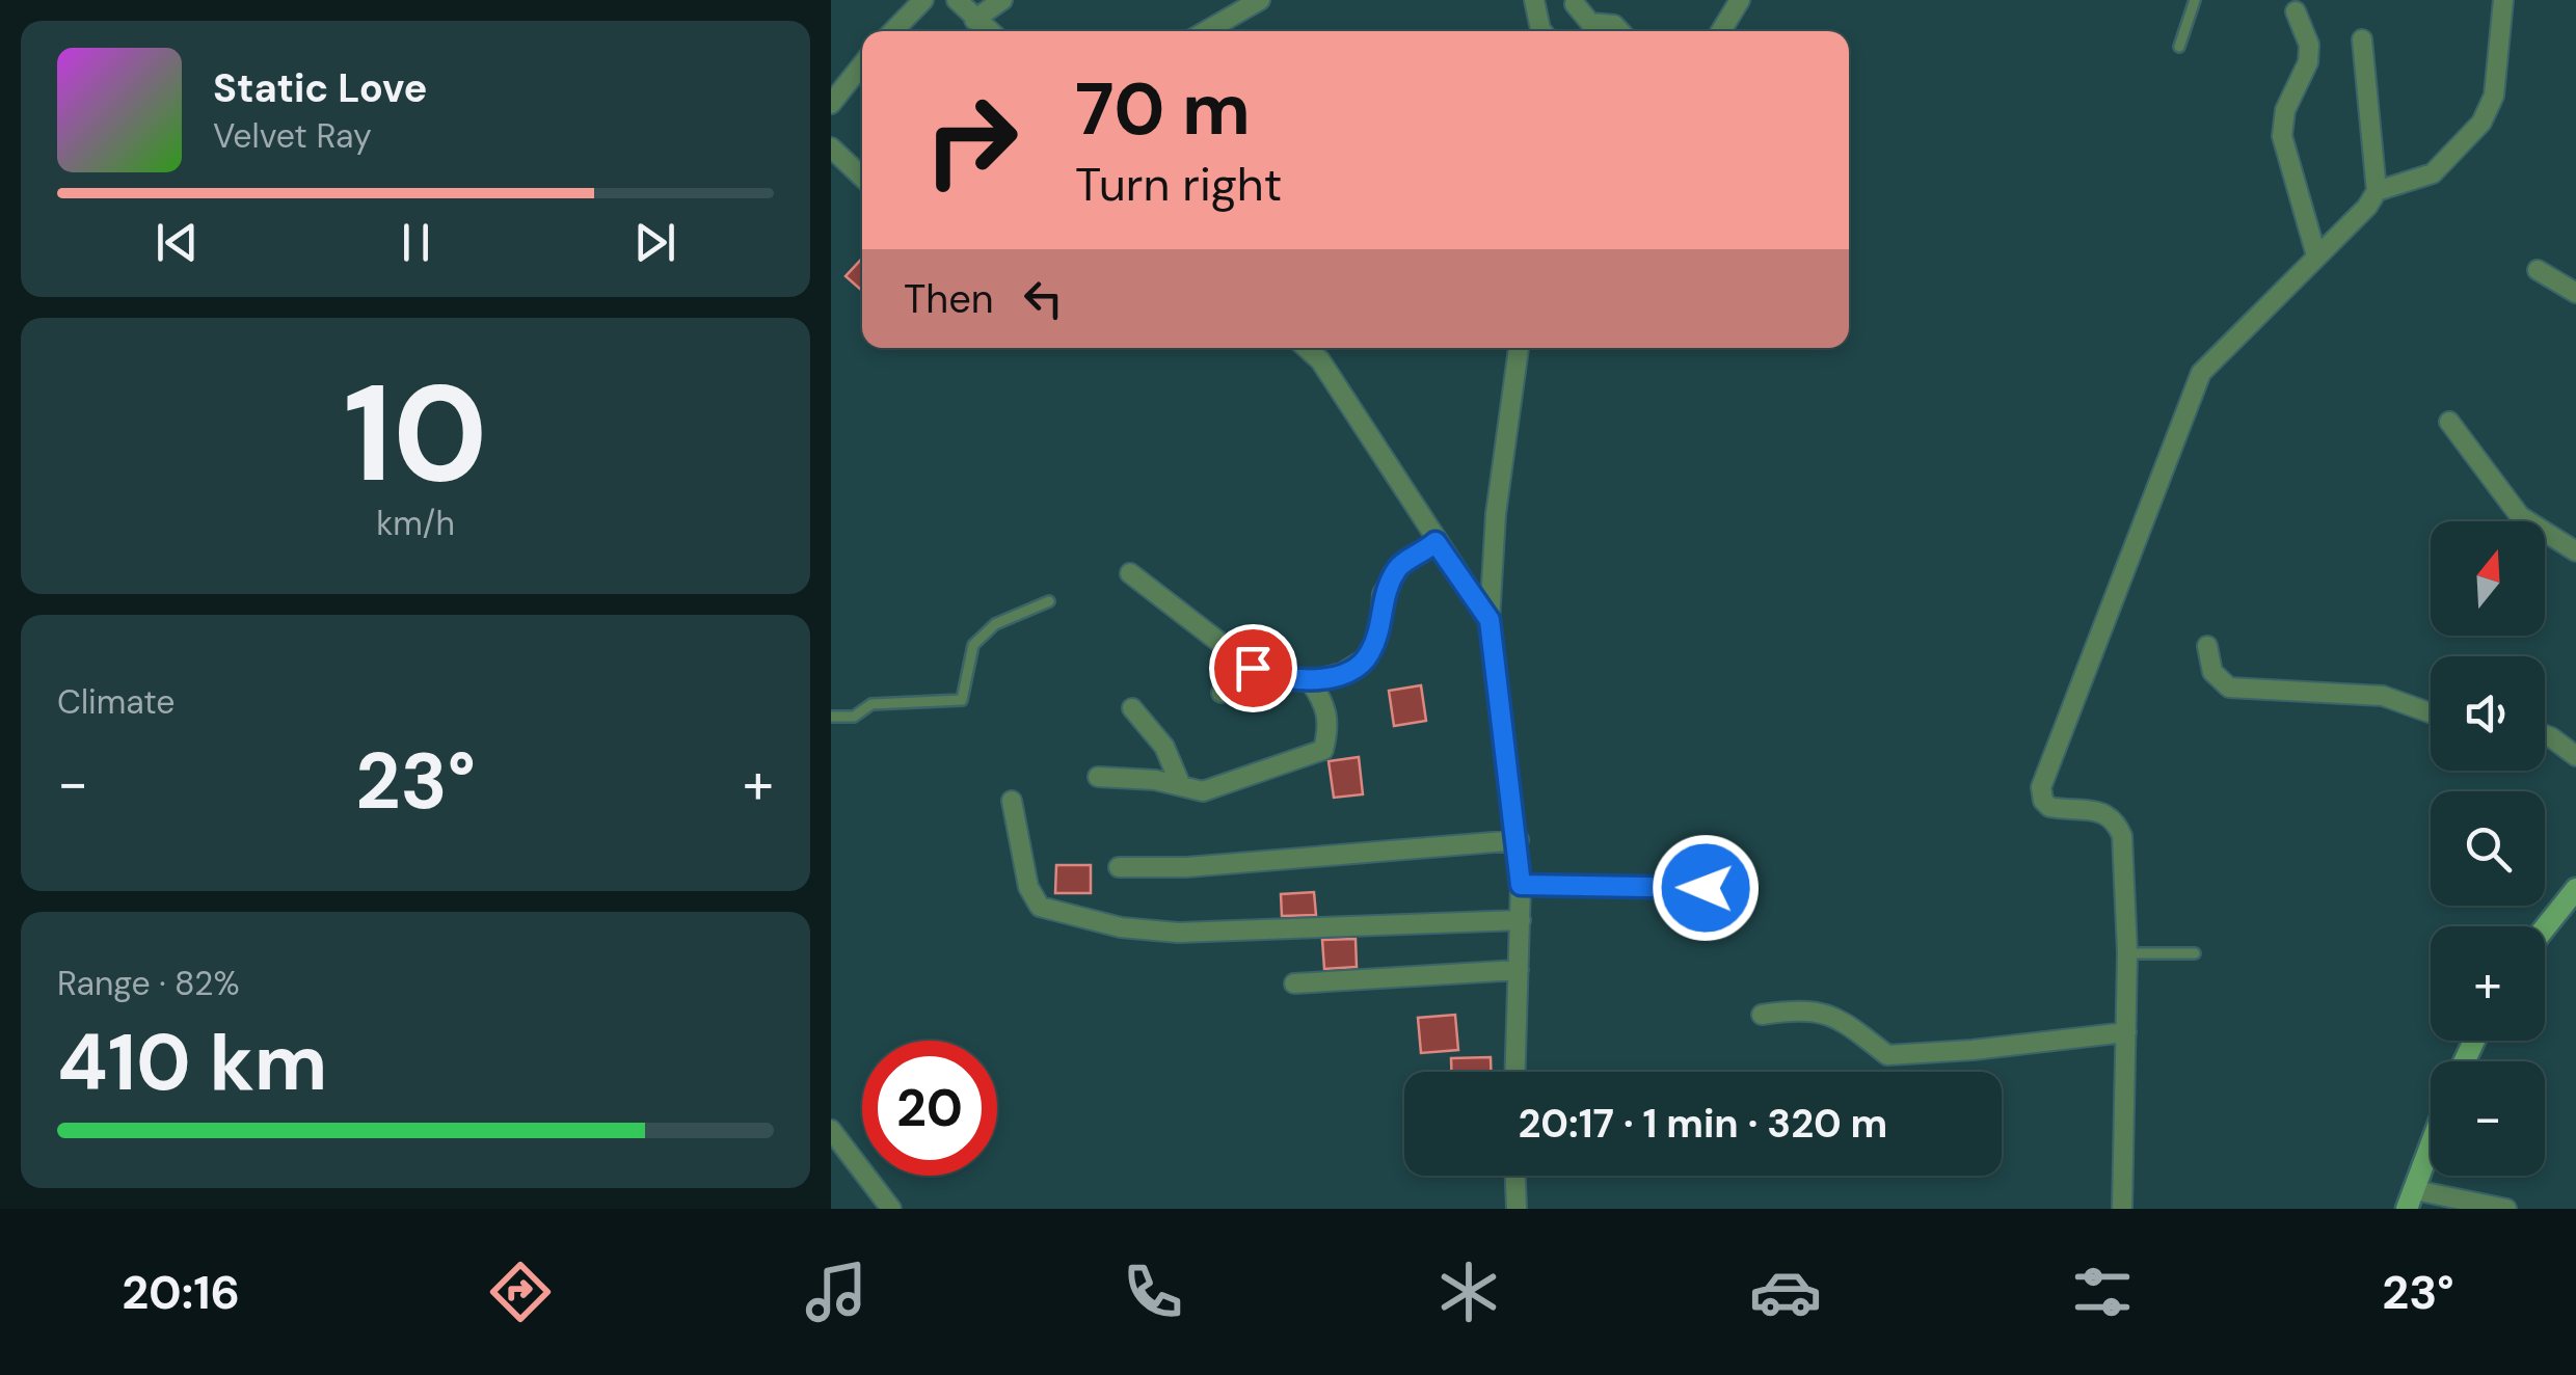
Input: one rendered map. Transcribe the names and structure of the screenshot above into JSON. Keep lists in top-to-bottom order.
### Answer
{
  "north": "top",
  "page": {
    "turn": ["70 m", "Turn right"],
    "song": ["Static Love", "Velvet Ray"],
    "then": "Then",
    "tile": [
      ["10", "km/h"],
      "Climate",
      ["Range · 82%", "410 km"]
    ],
    "map_buttons": ["+", "−"],
    "heat": ["−", "23°", "+"],
    "limit": "20",
    "trip": "20:17 · 1 min · 320 m",
    "tabs": ["20:16", "23°"]
  }
}
